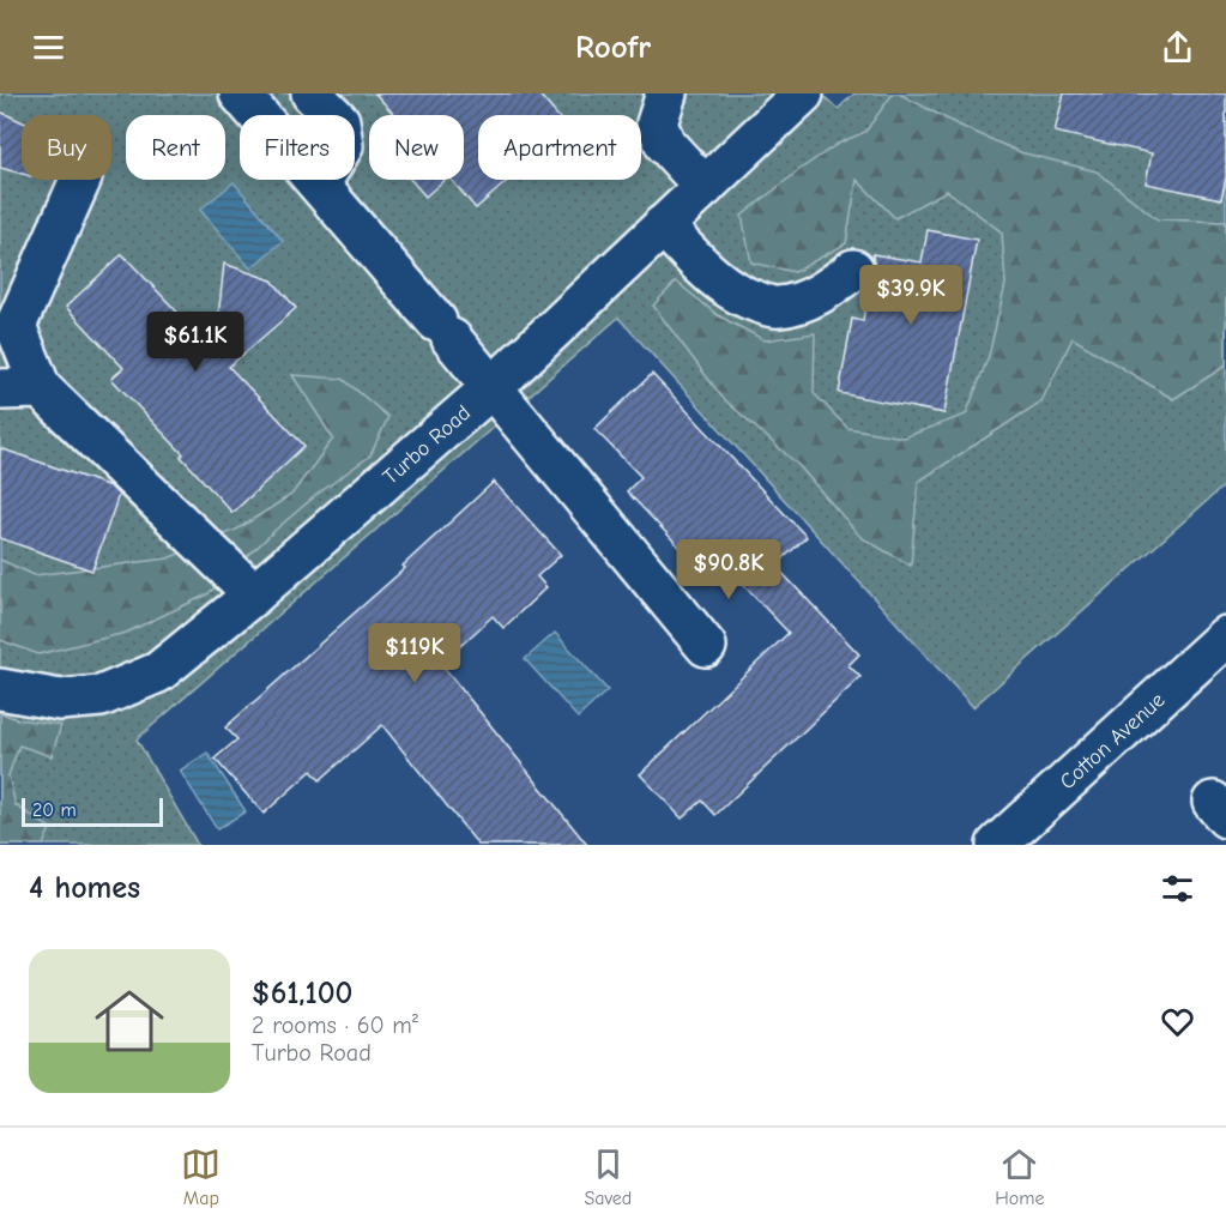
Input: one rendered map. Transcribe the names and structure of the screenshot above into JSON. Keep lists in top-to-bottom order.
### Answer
{
  "streets": {
    "street": ["Turbo Road", "Cotton Avenue"]
  },
  "scale_bar": "20 m",
  "page": {
    "header": "Roofr",
    "chip": [
      "Buy",
      "Rent",
      "Filters",
      "New",
      "Apartment"
    ],
    "price": [
      "$39.9K",
      "$61.1K",
      "$90.8K",
      "$119K"
    ],
    "scale": "20 m",
    "heading": "4 homes",
    "list": [
      {
        "name": "$61,100",
        "note": "2 rooms · 60 m² · Turbo Road"
      }
    ],
    "tabs": ["Map", "Saved", "Home"]
  }
}
